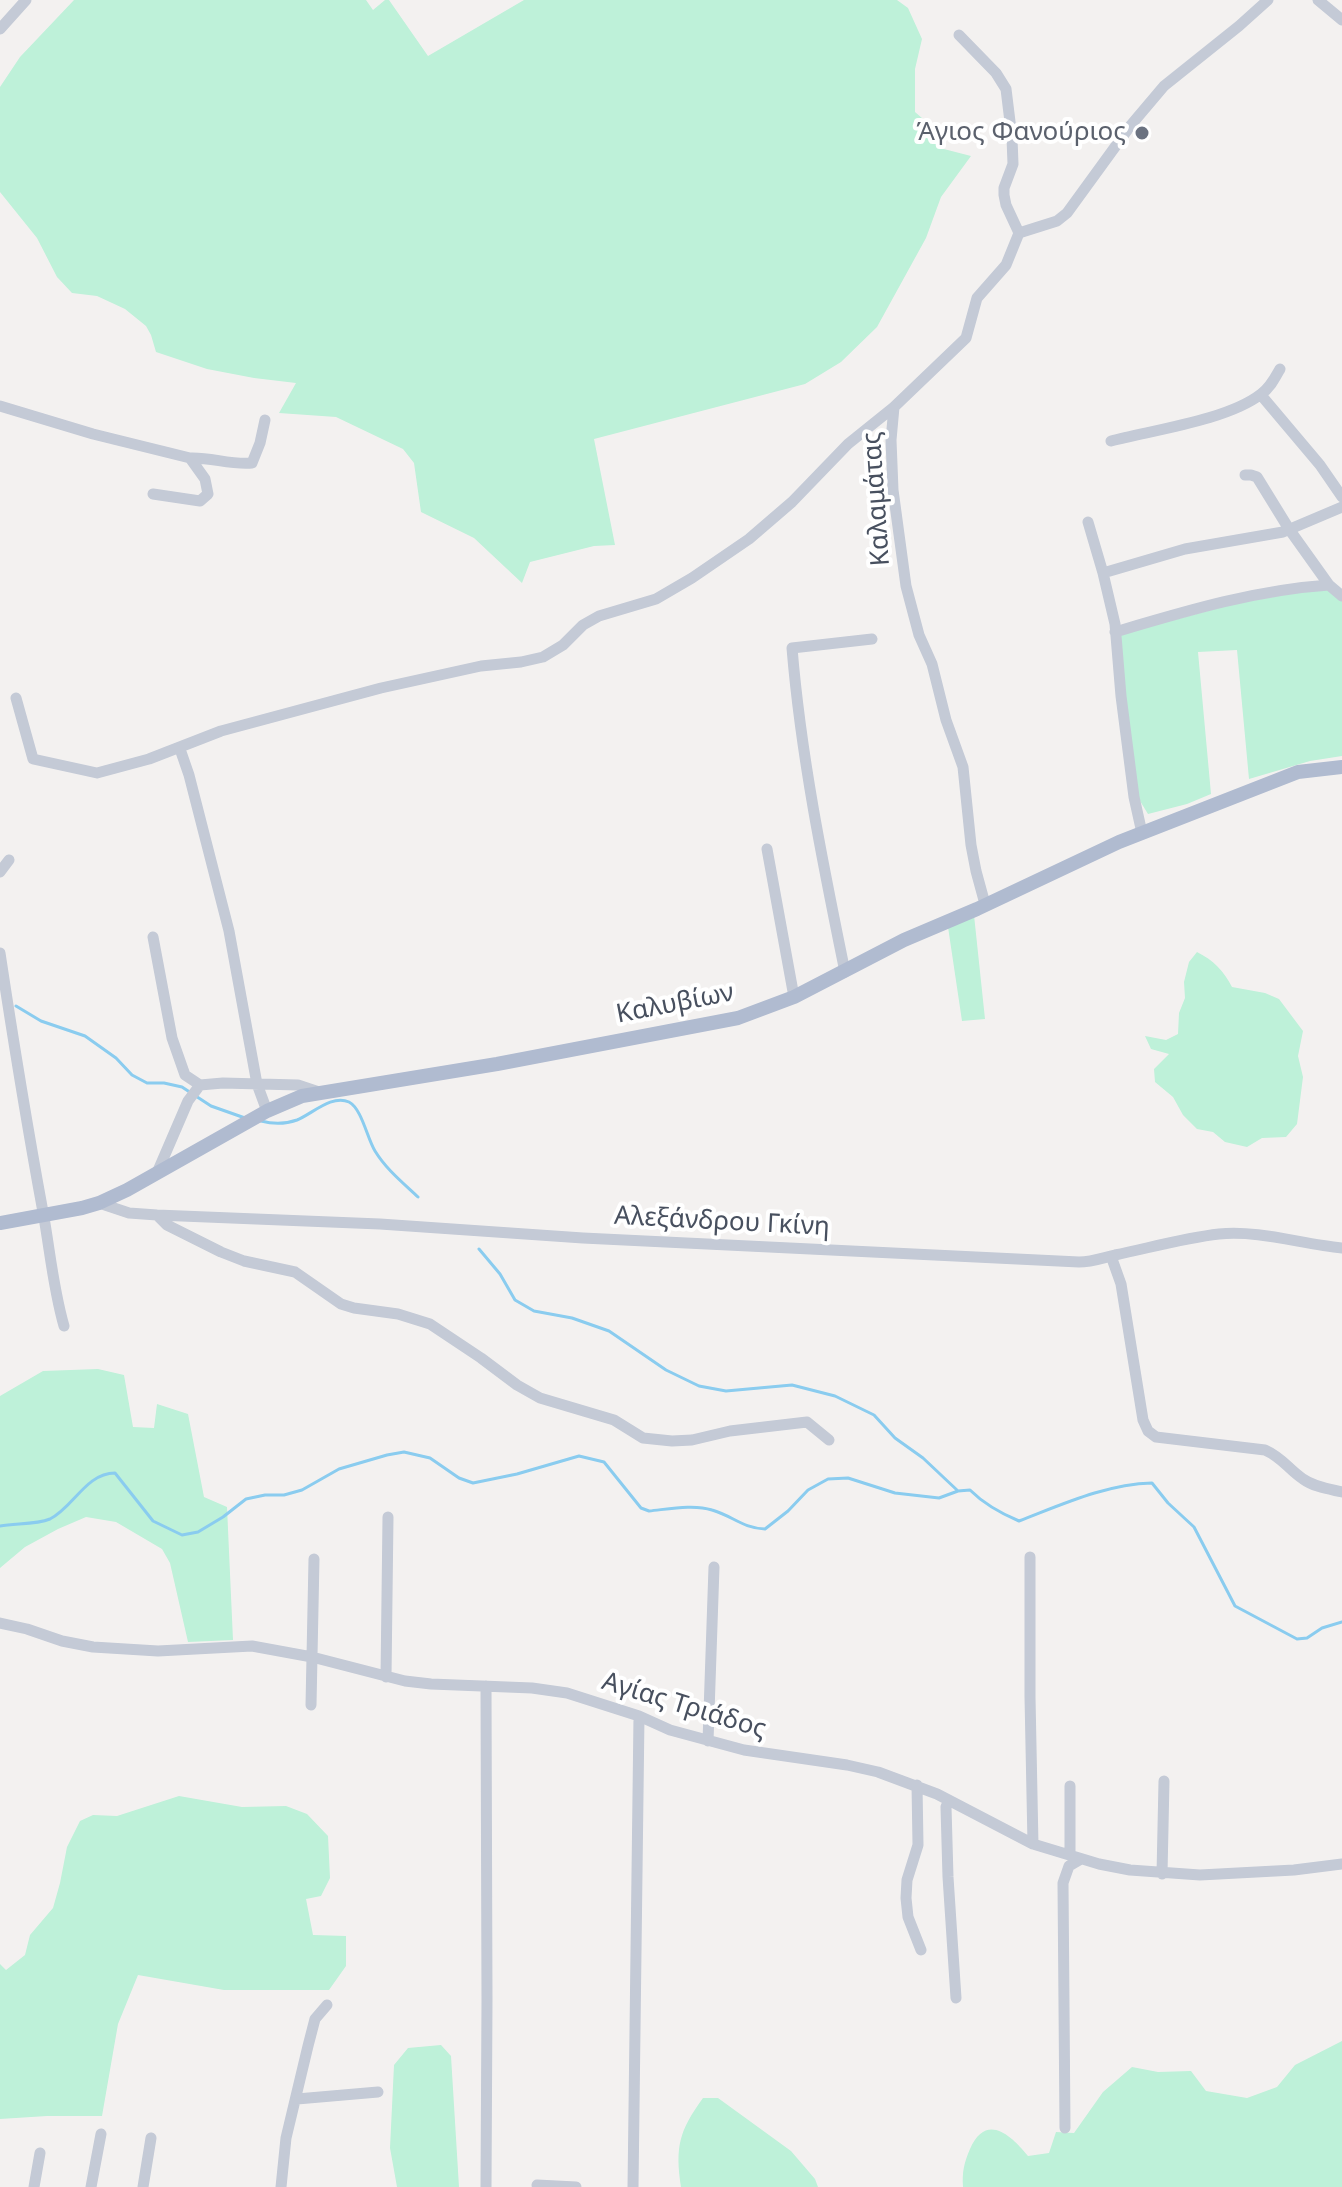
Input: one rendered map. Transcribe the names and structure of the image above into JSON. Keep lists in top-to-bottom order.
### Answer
{
  "streets": {
    "main road": ["Καλυβίων"],
    "street": ["Καλαμάτας", "Αλεξάνδρου Γκίνη", "Αγίας Τριάδος"]
  },
  "crossings": [
    ["Καλαμάτας", "Καλυβίων"],
    ["Καλυβίων", "Αλεξάνδρου Γκίνη"]
  ],
  "places": ["Άγιος Φανούριος"]
}
